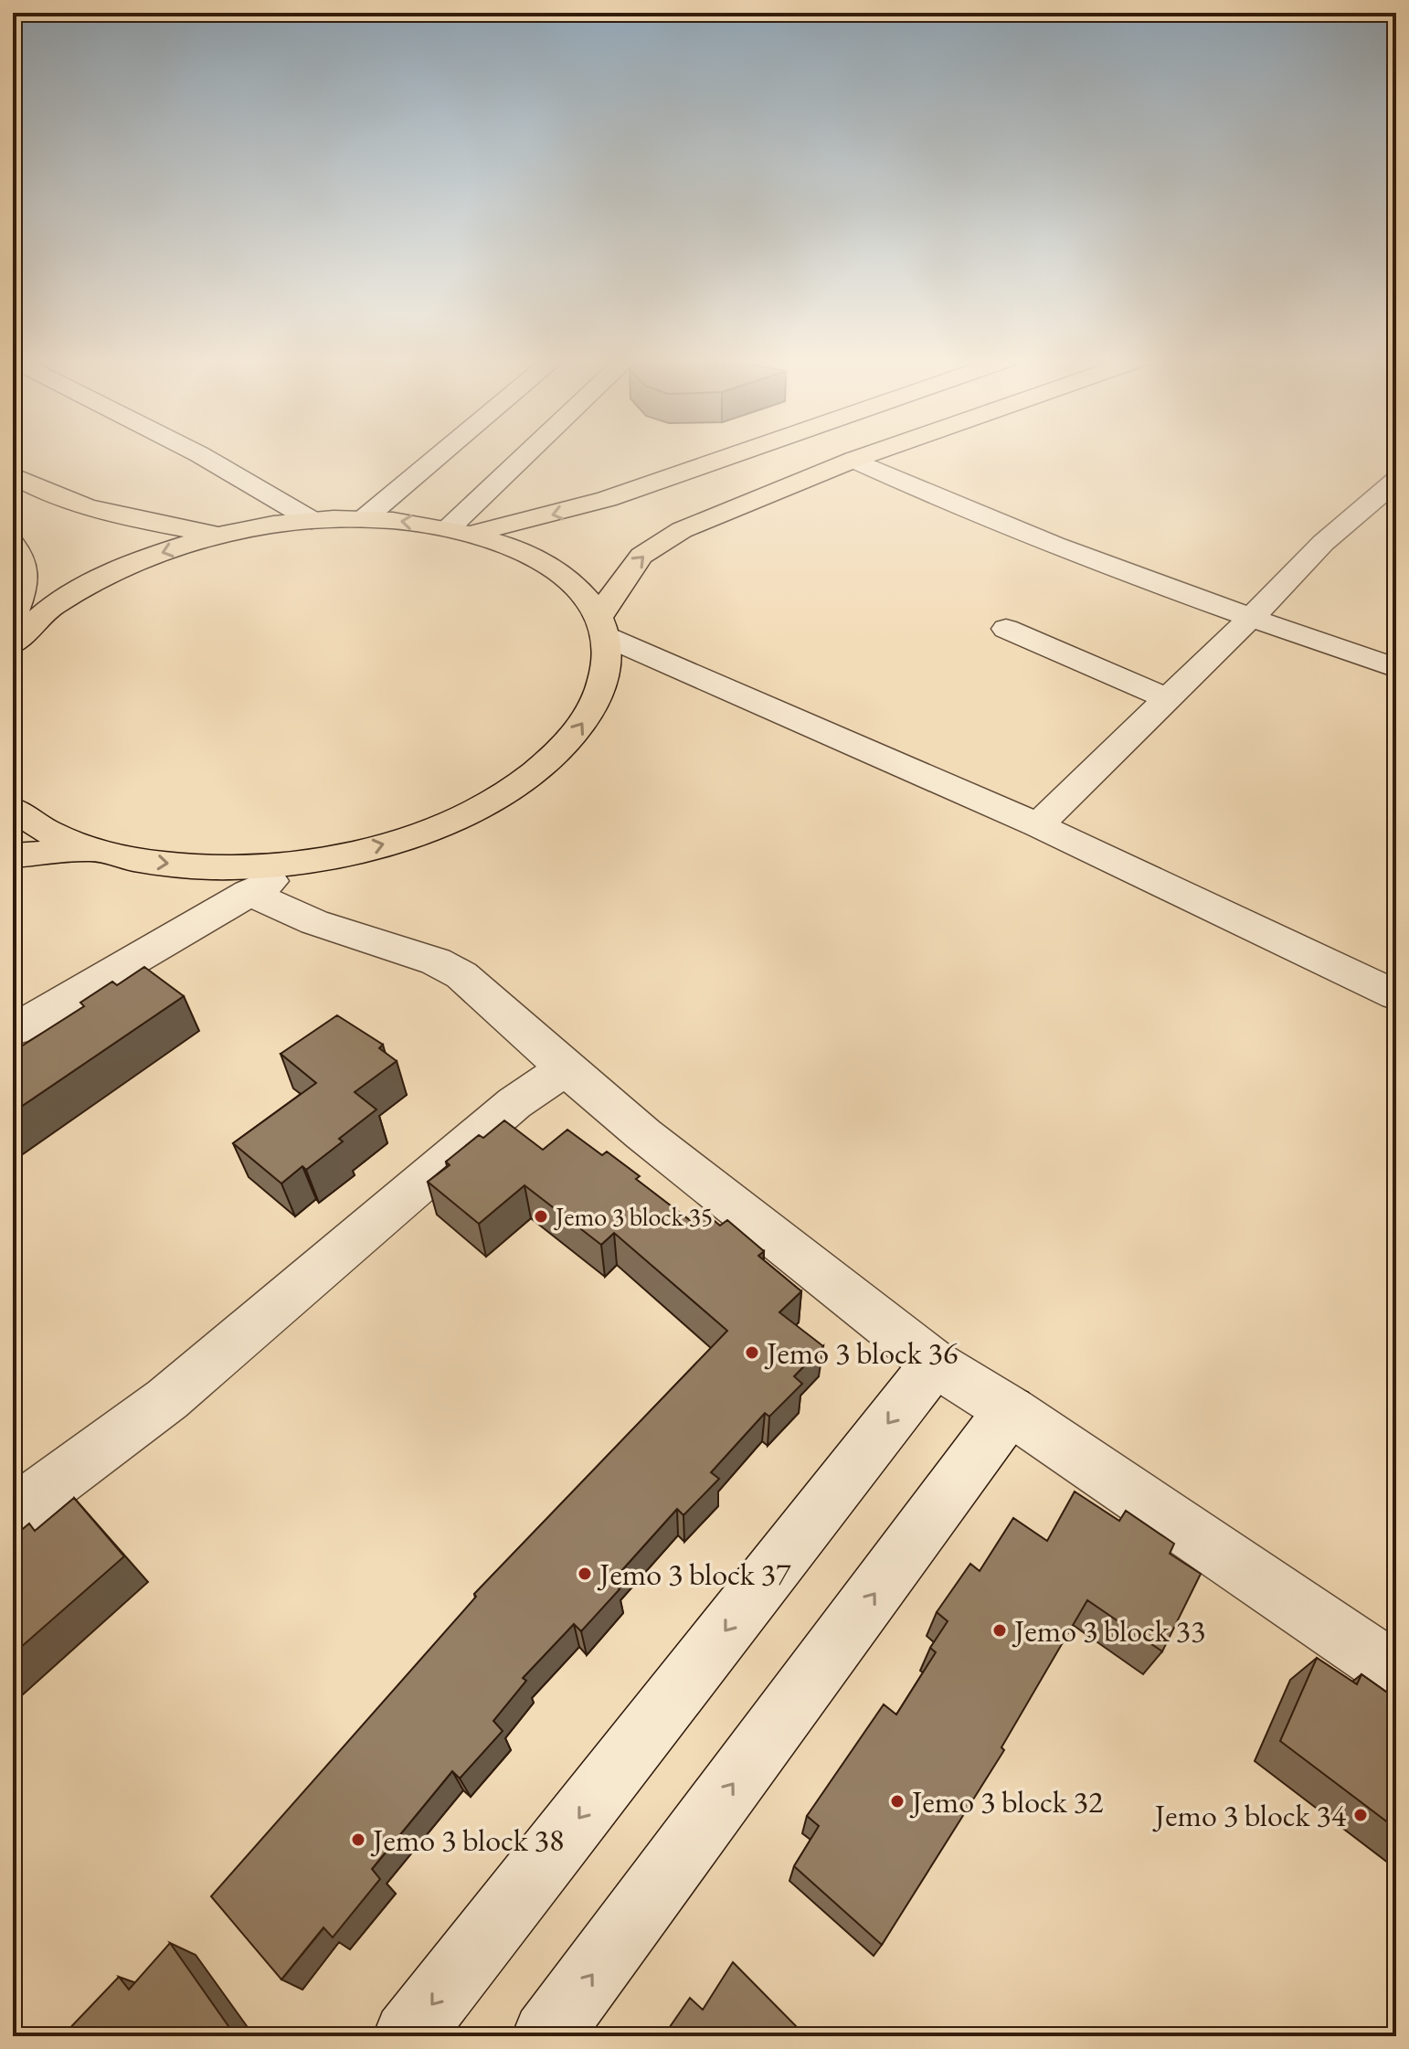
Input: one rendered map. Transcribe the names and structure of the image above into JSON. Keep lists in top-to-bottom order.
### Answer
{
  "places": [
    "Jemo 3 block 35",
    "Jemo 3 block 36",
    "Jemo 3 block 37",
    "Jemo 3 block 33",
    "Jemo 3 block 32",
    "Jemo 3 block 34",
    "Jemo 3 block 38"
  ]
}
